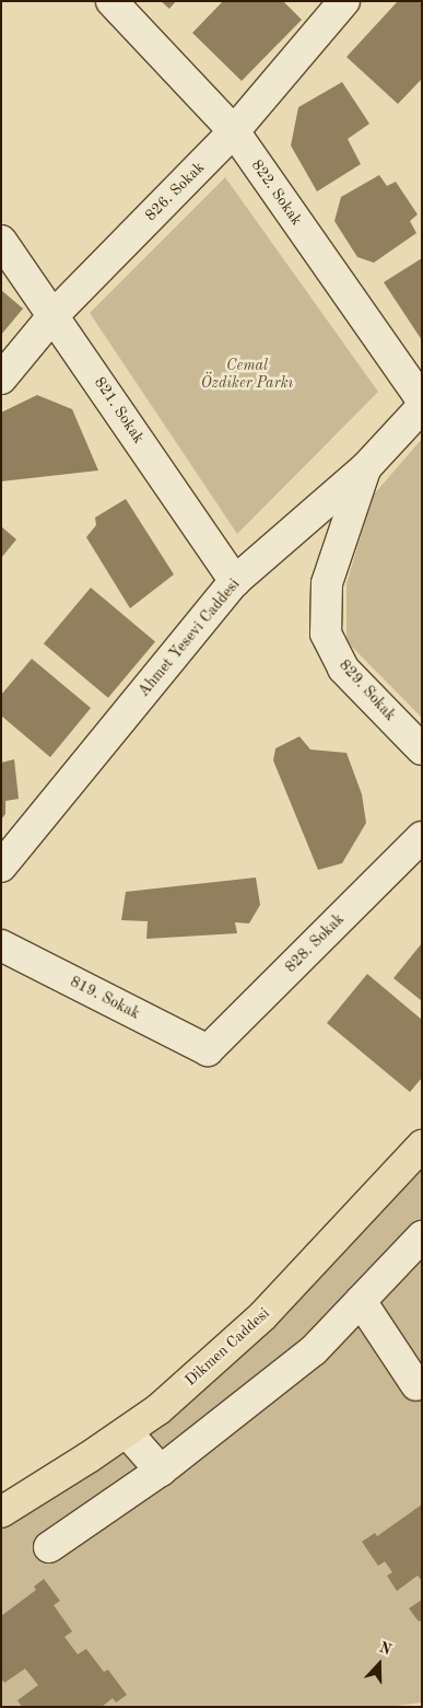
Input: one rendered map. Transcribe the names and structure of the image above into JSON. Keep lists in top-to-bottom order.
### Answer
{
  "streets": {
    "main road": ["Dikmen Caddesi"],
    "street": [
      "826. Sokak",
      "822. Sokak",
      "821. Sokak",
      "Ahmet Yesevi Caddesi",
      "829. Sokak",
      "828. Sokak",
      "819. Sokak"
    ]
  },
  "crossings": [
    ["826. Sokak", "822. Sokak"],
    ["826. Sokak", "821. Sokak"],
    ["821. Sokak", "Ahmet Yesevi Caddesi"],
    ["Ahmet Yesevi Caddesi", "829. Sokak"],
    ["828. Sokak", "819. Sokak"]
  ],
  "parks": ["Cemal Özdiker Parkı"],
  "north": "top"
}
